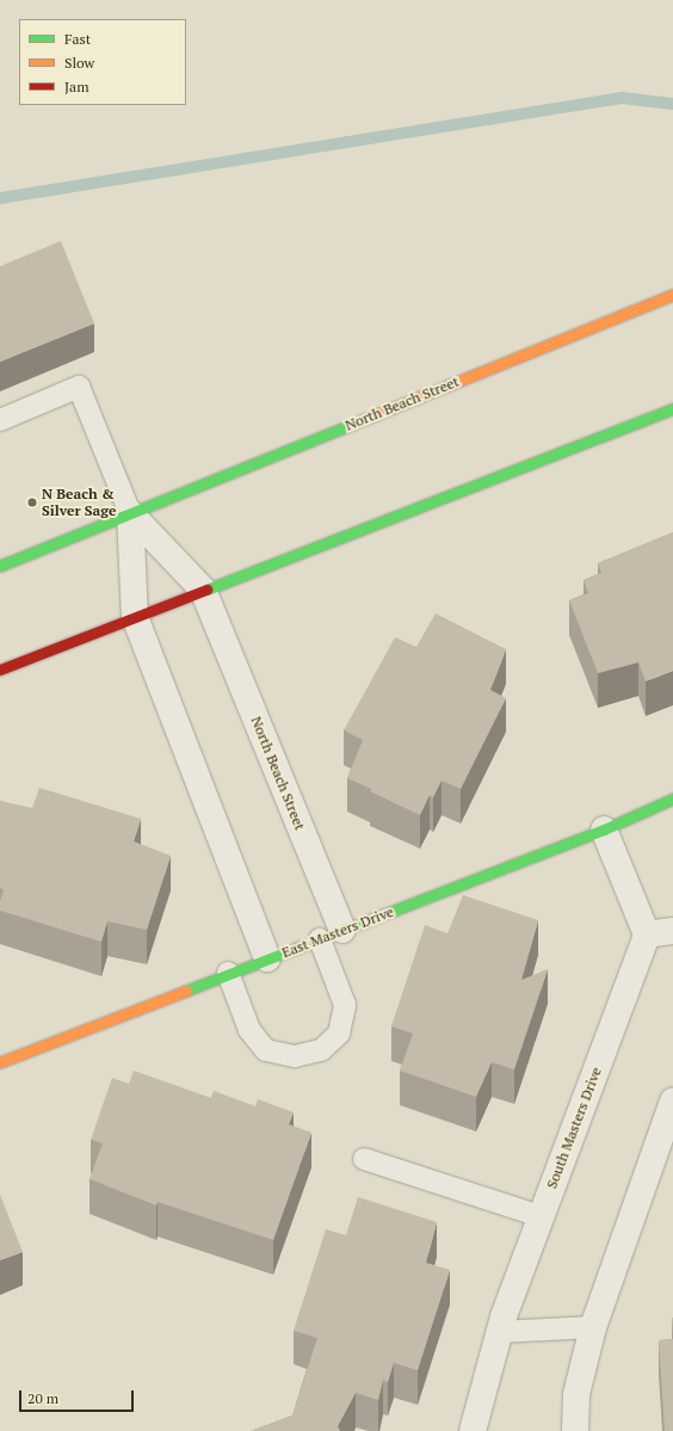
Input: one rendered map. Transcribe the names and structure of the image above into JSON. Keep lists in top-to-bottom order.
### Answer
{
  "streets": {
    "main road": ["North Beach Street", "East Masters Drive"],
    "street": ["South Masters Drive"]
  },
  "crossings": [
    ["North Beach Street", "East Masters Drive"]
  ],
  "places": ["N Beach & Silver Sage"],
  "legend": ["Fast", "Slow", "Jam"],
  "scale_bar": "20 m"
}
